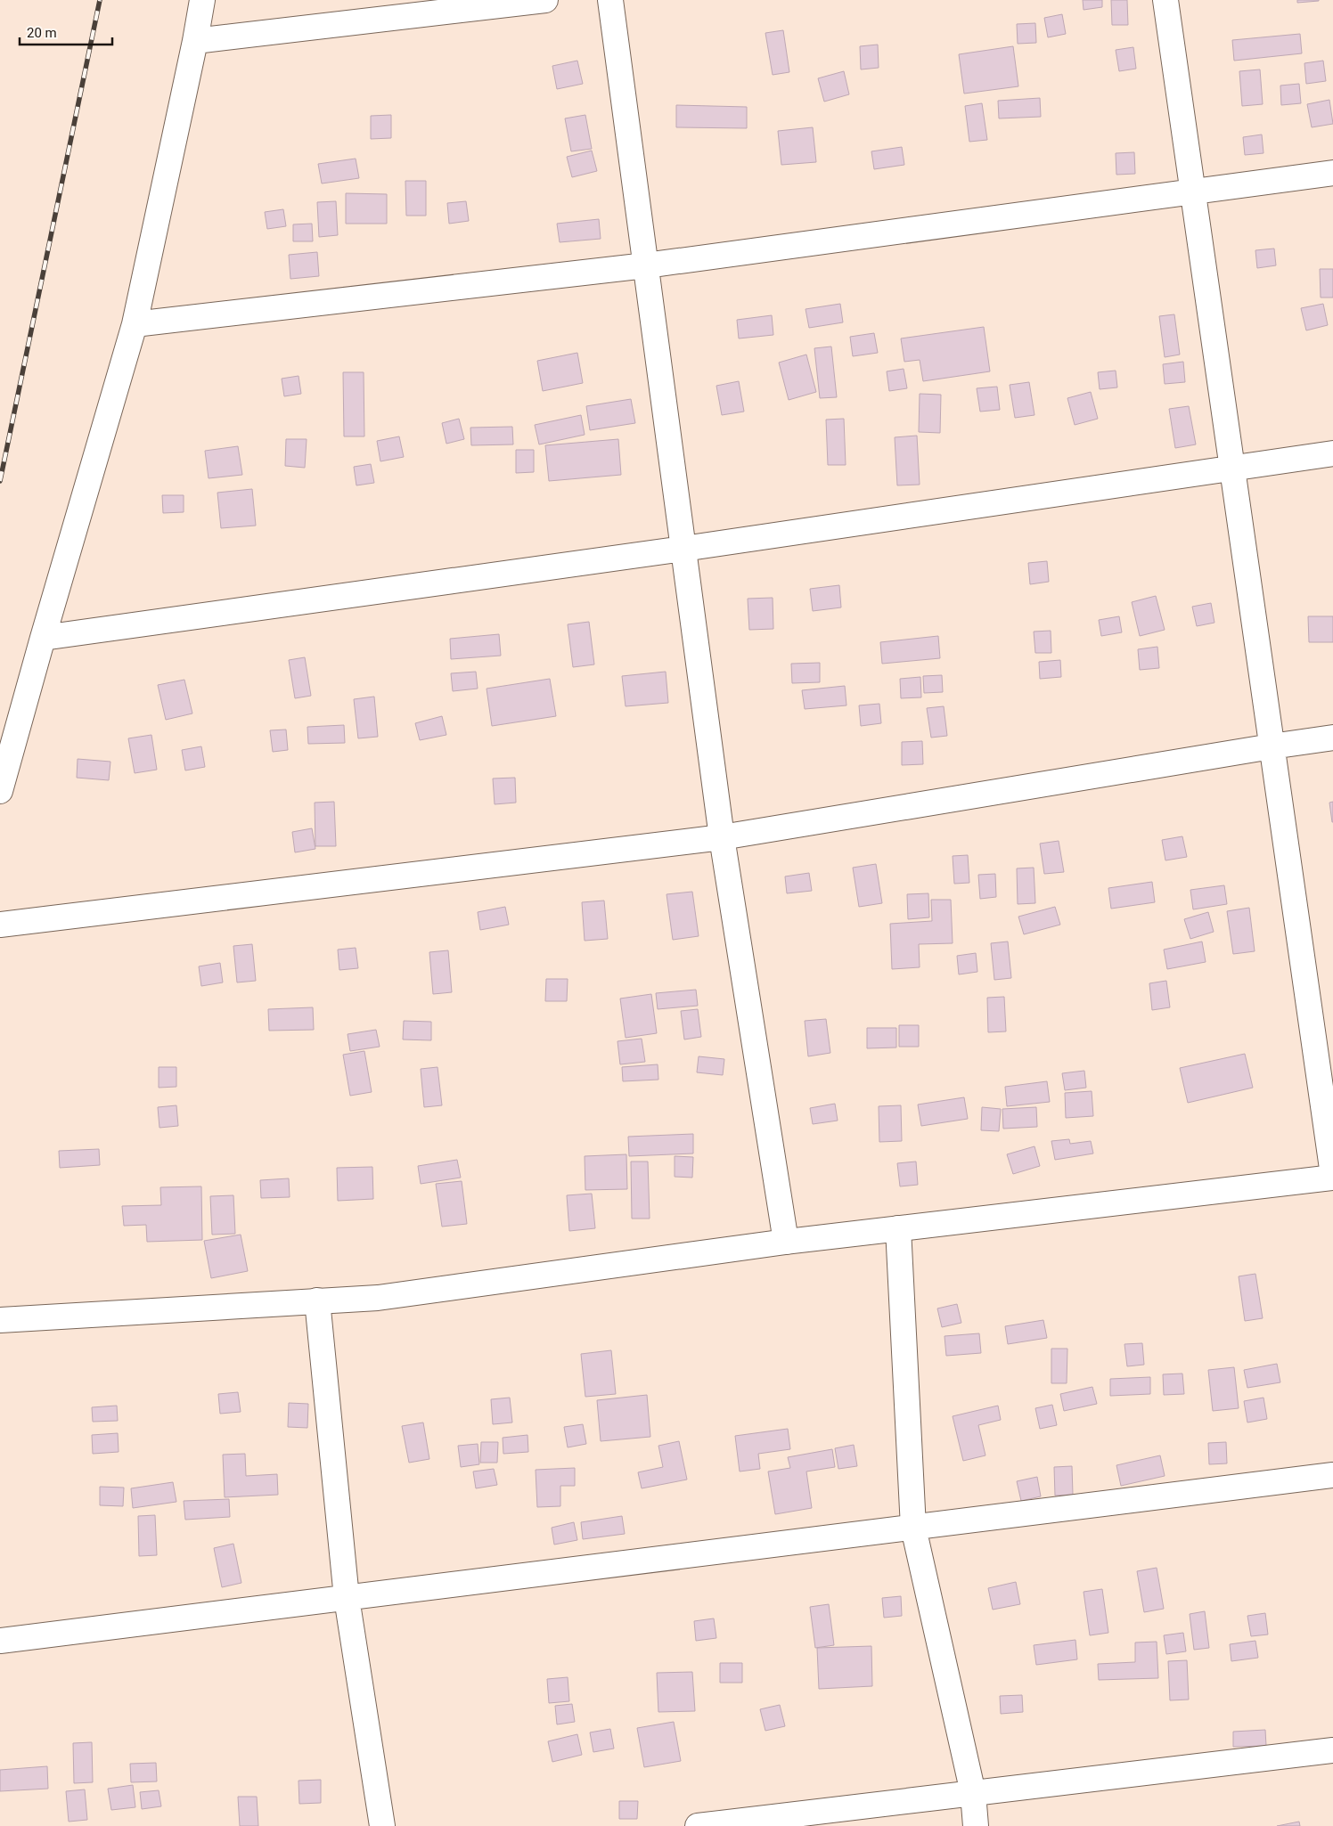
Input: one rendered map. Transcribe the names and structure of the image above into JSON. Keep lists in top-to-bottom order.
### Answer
{
  "scale_bar": "20 m"
}
